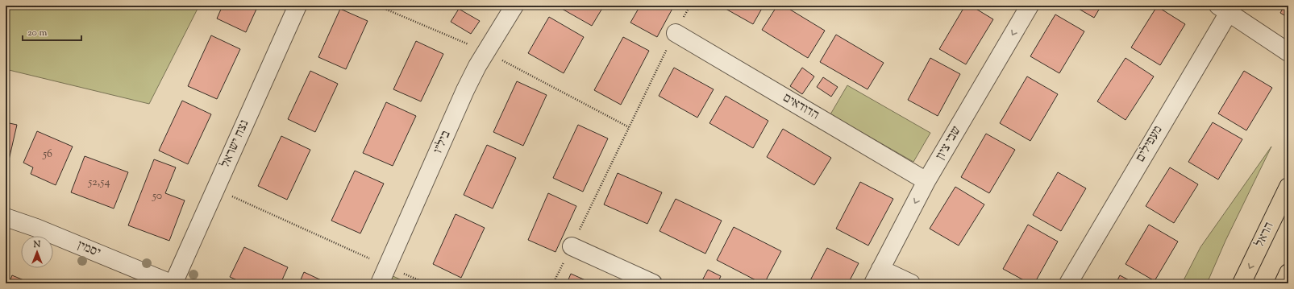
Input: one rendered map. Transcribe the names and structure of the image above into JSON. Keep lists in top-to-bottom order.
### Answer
{
  "streets": {
    "main road": ["הראל"],
    "street": [
      "הדודאים",
      "ביל״ו",
      "שבי ציון",
      "נצח ישראל",
      "מעפילים",
      "יסמין"
    ]
  },
  "crossings": [
    ["הדודאים", "שבי ציון"],
    ["נצח ישראל", "יסמין"]
  ],
  "one_way": ["שבי ציון", "הראל"],
  "house_numbers": ["56", "52,54", "50"],
  "scale_bar": "20 m",
  "north": "top"
}
